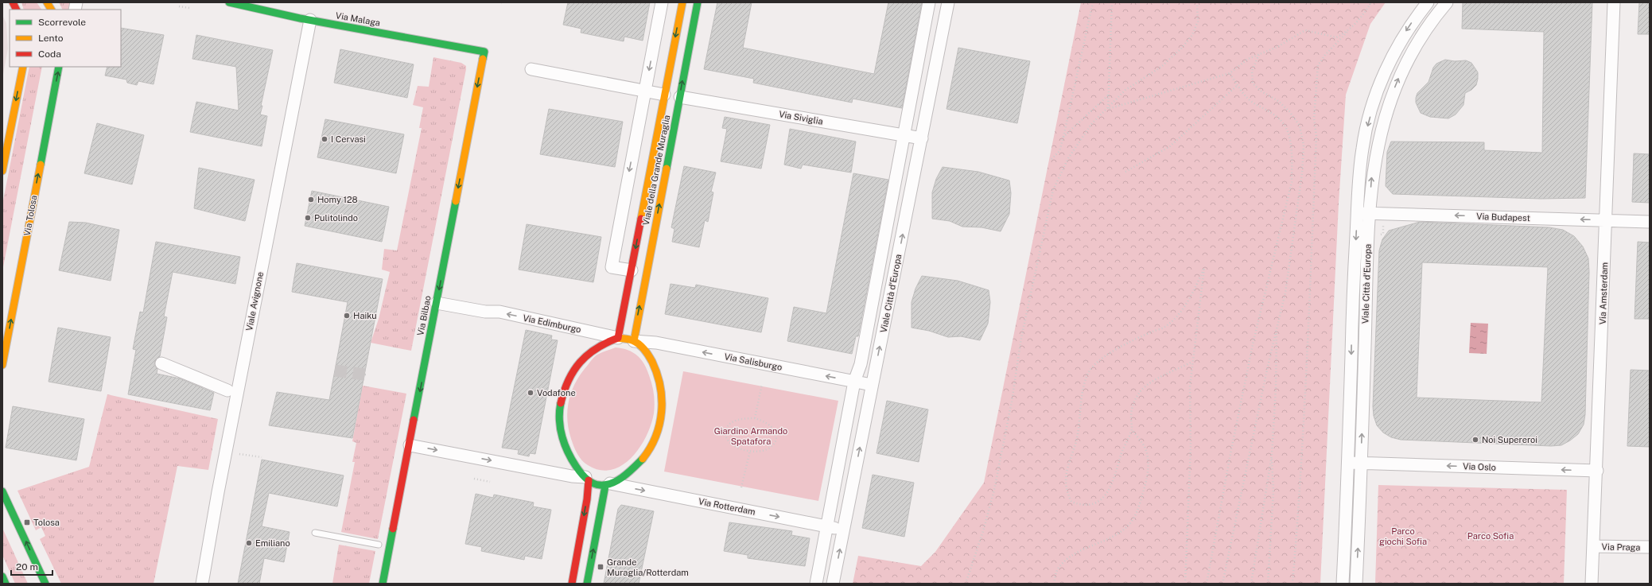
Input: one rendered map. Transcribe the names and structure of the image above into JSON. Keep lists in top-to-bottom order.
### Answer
{
  "streets": {
    "street": [
      "Via Malaga",
      "Via Siviglia",
      "Viale della Grande Muraglia",
      "Via Tolosa",
      "Via Budapest",
      "Viale Città d'Europa",
      "Via Amsterdam",
      "Viale Avignone",
      "Via Bilbao",
      "Via Edimburgo",
      "Via Salisburgo",
      "Via Oslo",
      "Via Rotterdam",
      "Via Praga"
    ]
  },
  "crossings": [
    ["Via Malaga", "Viale Avignone"],
    ["Via Malaga", "Via Bilbao"],
    ["Via Siviglia", "Viale della Grande Muraglia"],
    ["Via Siviglia", "Viale Città d'Europa"],
    ["Viale della Grande Muraglia", "Via Edimburgo"],
    ["Viale della Grande Muraglia", "Via Salisburgo"],
    ["Via Budapest", "Viale Città d'Europa"],
    ["Via Budapest", "Via Amsterdam"],
    ["Viale Città d'Europa", "Via Salisburgo"],
    ["Viale Città d'Europa", "Via Oslo"],
    ["Viale Città d'Europa", "Via Rotterdam"],
    ["Via Amsterdam", "Via Oslo"],
    ["Via Amsterdam", "Via Praga"],
    ["Via Bilbao", "Via Edimburgo"]
  ],
  "one_way": [
    "Via Budapest",
    "Via Bilbao",
    "Via Edimburgo",
    "Via Salisburgo",
    "Via Oslo",
    "Via Rotterdam"
  ],
  "parks": ["Giardino Armando Spatafora", "Parco giochi Sofia", "Parco Sofia"],
  "places": {
    "other": [
      "I Cervasi",
      "Homy 128",
      "Pulitolindo",
      "Haiku",
      "Vodafone",
      "Noi Supereroi",
      "Emiliano"
    ],
    "transit": ["Tolosa", "Grande Muraglia/Rotterdam"]
  },
  "legend": ["Scorrevole", "Lento", "Coda"],
  "scale_bar": "20 m"
}
